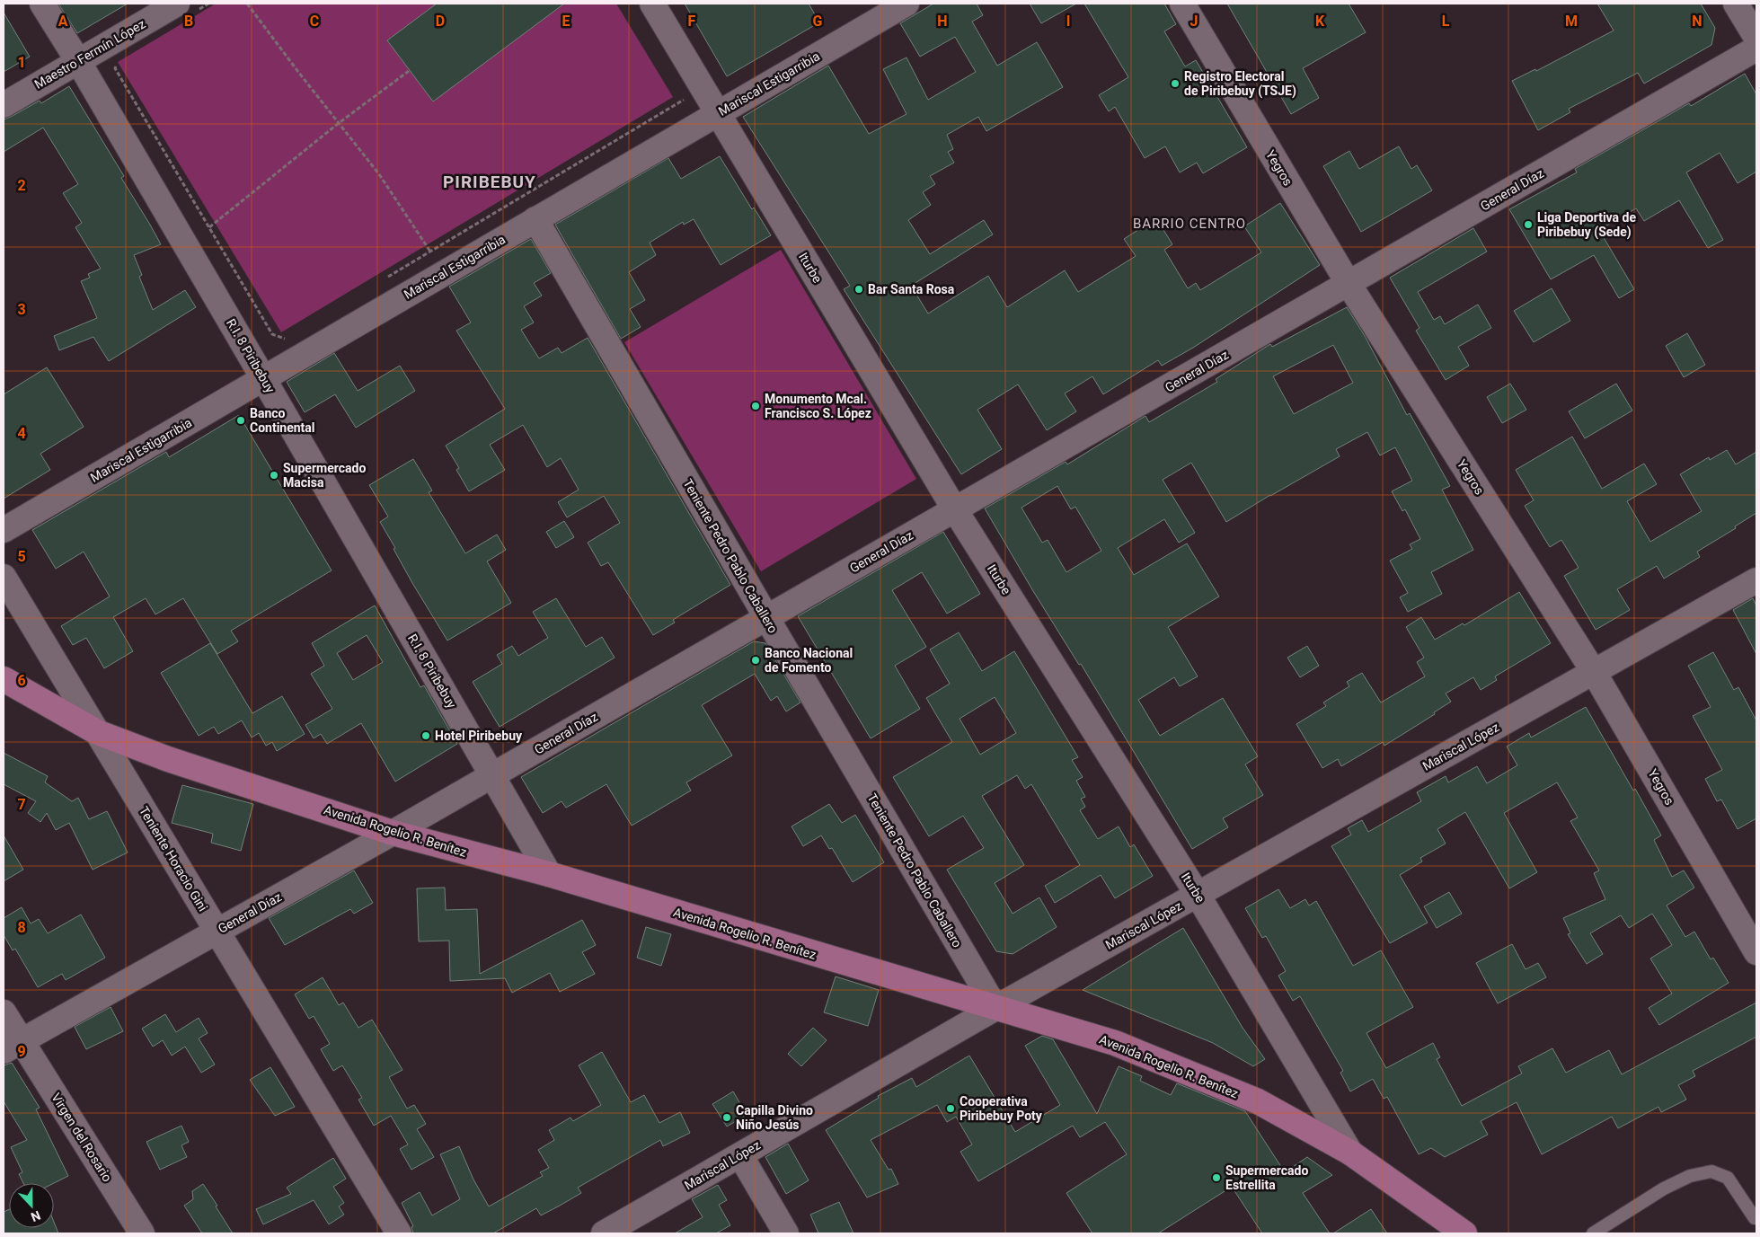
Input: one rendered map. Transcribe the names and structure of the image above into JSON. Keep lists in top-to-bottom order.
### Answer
{
  "streets": {
    "main road": ["Avenida Rogelio R. Benítez"],
    "street": [
      "Maestro Fermín López",
      "Mariscal Estigarribia",
      "Yegros",
      "General Díaz",
      "Iturbe",
      "R.I. 8 Piribebuy",
      "Teniente Pedro Pablo Caballero",
      "Mariscal López",
      "Teniente Horacio Gini",
      "Virgen del Rosario"
    ]
  },
  "crossings": [
    ["Maestro Fermín López", "R.I. 8 Piribebuy"],
    ["Mariscal Estigarribia", "Iturbe"],
    ["Mariscal Estigarribia", "R.I. 8 Piribebuy"],
    ["Mariscal Estigarribia", "Teniente Pedro Pablo Caballero"],
    ["Yegros", "General Díaz"],
    ["Yegros", "Mariscal López"],
    ["General Díaz", "Iturbe"],
    ["General Díaz", "R.I. 8 Piribebuy"],
    ["General Díaz", "Teniente Pedro Pablo Caballero"],
    ["General Díaz", "Avenida Rogelio R. Benítez"],
    ["General Díaz", "Teniente Horacio Gini"],
    ["General Díaz", "Virgen del Rosario"],
    ["Iturbe", "Mariscal López"],
    ["Iturbe", "Avenida Rogelio R. Benítez"],
    ["R.I. 8 Piribebuy", "Avenida Rogelio R. Benítez"],
    ["Teniente Pedro Pablo Caballero", "Mariscal López"],
    ["Teniente Pedro Pablo Caballero", "Avenida Rogelio R. Benítez"],
    ["Mariscal López", "Avenida Rogelio R. Benítez"],
    ["Avenida Rogelio R. Benítez", "Teniente Horacio Gini"]
  ],
  "districts": ["PIRIBEBUY", "BARRIO CENTRO"],
  "places": [
    "Registro Electoral de Piribebuy (TSJE)",
    "Liga Deportiva de Piribebuy (Sede)",
    "Bar Santa Rosa",
    "Monumento Mcal. Francisco S. López",
    "Banco Continental",
    "Supermercado Macisa",
    "Banco Nacional de Fomento",
    "Hotel Piribebuy",
    "Cooperativa Piribebuy Poty",
    "Capilla Divino Niño Jesús",
    "Supermercado Estrellita"
  ],
  "north": "bottom",
  "grid": {
    "columns": [
      "A",
      "B",
      "C",
      "D",
      "E",
      "F",
      "G",
      "H",
      "I",
      "J",
      "K",
      "L",
      "M",
      "N"
    ],
    "rows": [
      "1",
      "2",
      "3",
      "4",
      "5",
      "6",
      "7",
      "8",
      "9"
    ]
  }
}
